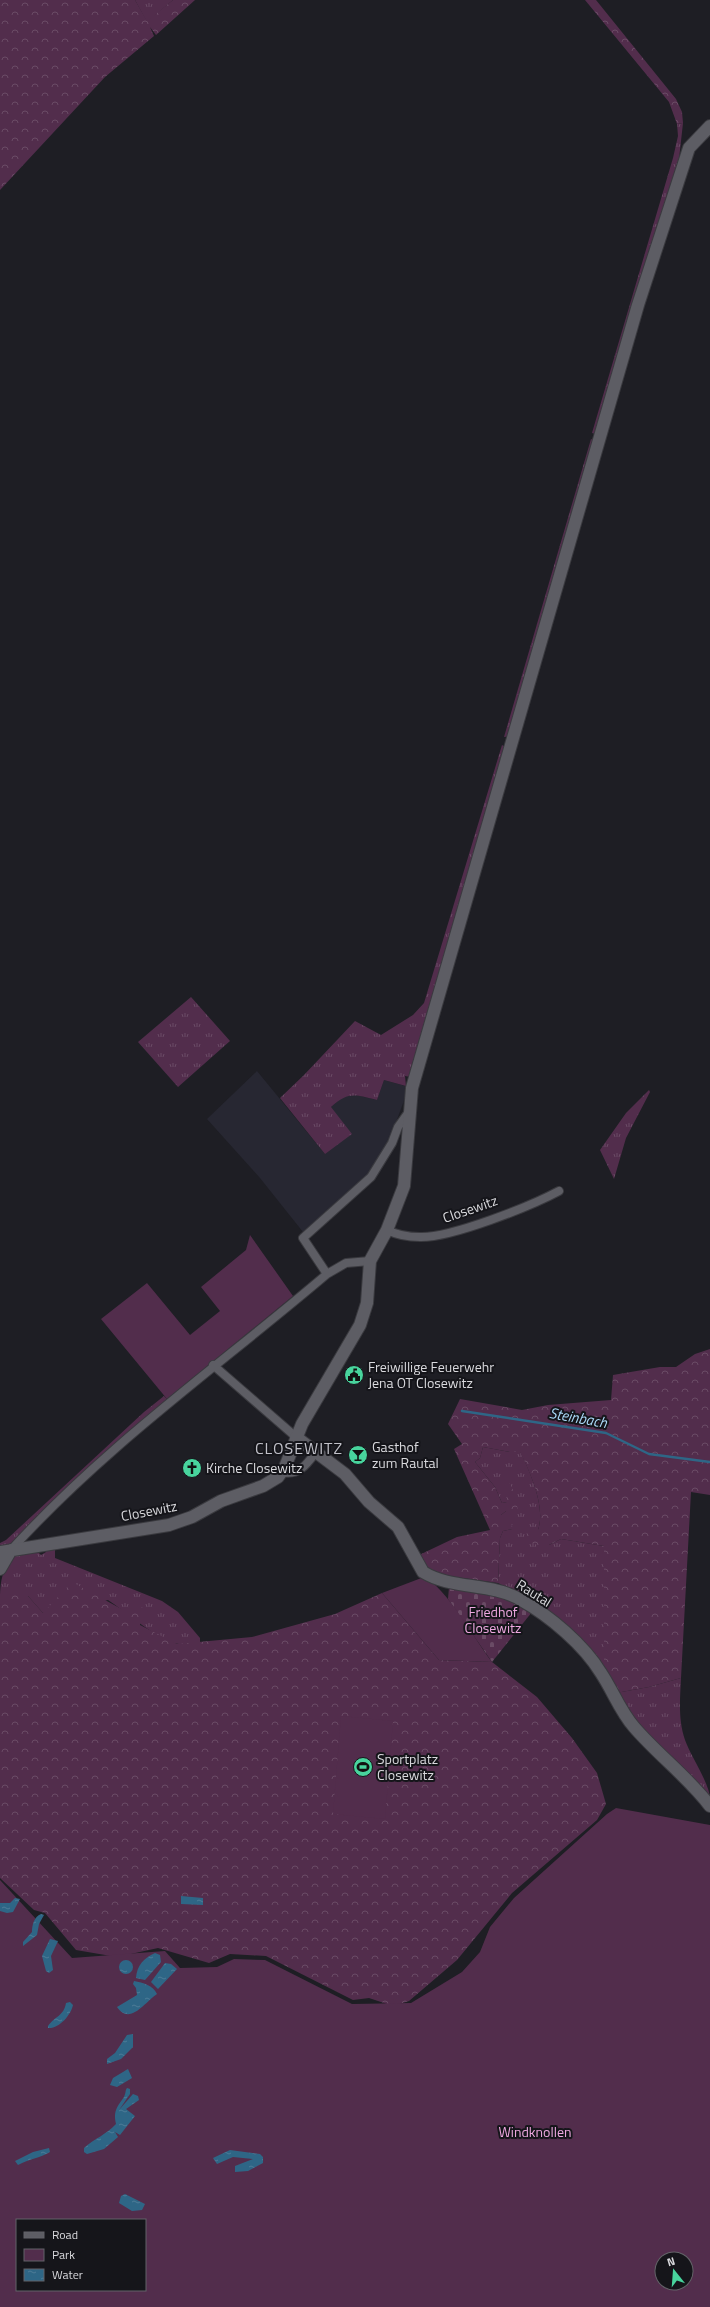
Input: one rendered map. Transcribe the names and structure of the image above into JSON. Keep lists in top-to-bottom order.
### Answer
{
  "streets": {
    "street": ["Closewitz", "Rautal"]
  },
  "crossings": [
    ["Closewitz", "Rautal"]
  ],
  "districts": ["CLOSEWITZ"],
  "water": ["Steinbach"],
  "parks": ["Friedhof Closewitz", "Windknollen"],
  "places": {
    "public building": ["Freiwillige Feuerwehr Jena OT Closewitz"],
    "bar": ["Gasthof zum Rautal"],
    "church": ["Kirche Closewitz"],
    "sports": ["Sportplatz Closewitz"]
  },
  "legend": ["Road", "Park", "Water"],
  "north": "top"
}
